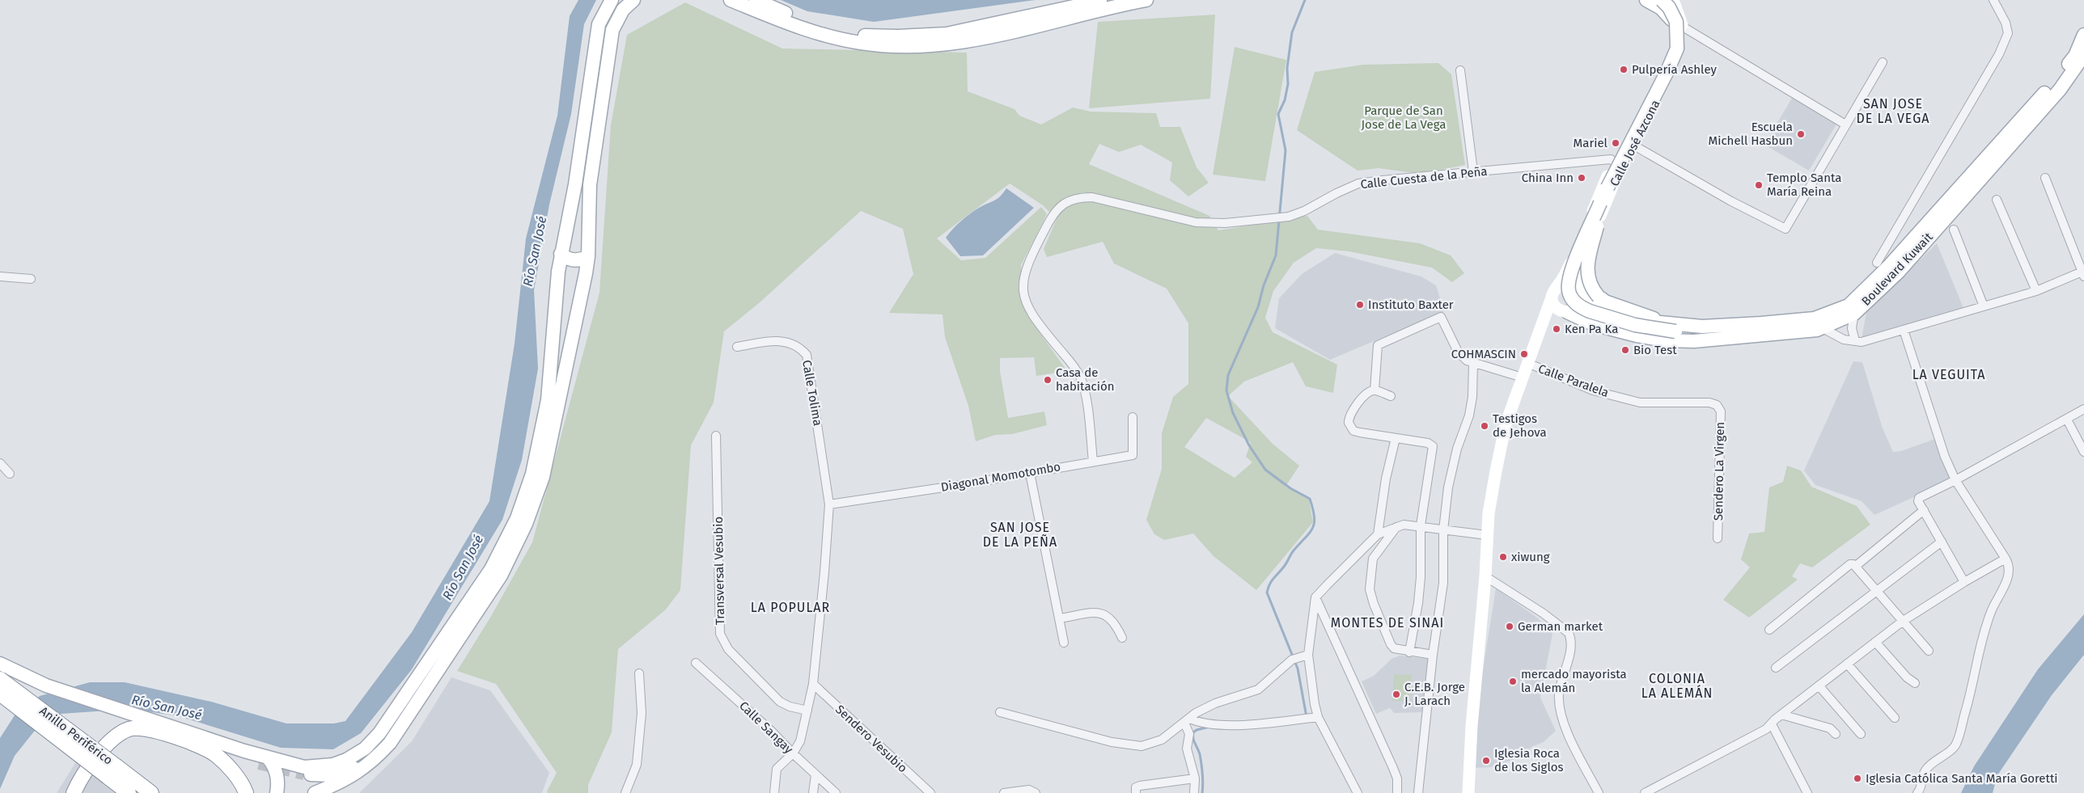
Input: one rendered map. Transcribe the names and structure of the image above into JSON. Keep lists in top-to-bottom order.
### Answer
{
  "streets": {
    "highway": ["Anillo Periférico"],
    "main road": ["Calle José Azcona", "Boulevard Kuwait"],
    "street": [
      "Calle Cuesta de la Peña",
      "Calle Paralela",
      "Calle Tolima",
      "Sendero La Virgen",
      "Diagonal Momotombo",
      "Transversal Vesubio",
      "Calle Sangay",
      "Sendero Vesubio"
    ]
  },
  "crossings": [
    ["Calle José Azcona", "Calle Cuesta de la Peña"],
    ["Calle José Azcona", "Boulevard Kuwait"],
    ["Calle Cuesta de la Peña", "Diagonal Momotombo"],
    ["Calle Paralela", "Sendero La Virgen"],
    ["Calle Tolima", "Diagonal Momotombo"],
    ["Calle Tolima", "Transversal Vesubio"],
    ["Calle Tolima", "Calle Sangay"],
    ["Calle Tolima", "Sendero Vesubio"]
  ],
  "districts": [
    "SAN JOSE DE LA VEGA",
    "LA VEGUITA",
    "SAN JOSE DE LA PEÑA",
    "LA POPULAR",
    "MONTES DE SINAI",
    "COLONIA LA ALEMÁN"
  ],
  "water": ["Río San José"],
  "parks": ["Parque de San Jose de La Vega"],
  "places": [
    "Pulpería Ashley",
    "Escuela Michell Hasbun",
    "Mariel",
    "China Inn",
    "Templo Santa María Reina",
    "Instituto Baxter",
    "Ken Pa Ka",
    "Bio Test",
    "COHMASCIN",
    "Casa de habitación",
    "Testigos de Jehova",
    "xiwung",
    "German market",
    "mercado mayorista la Alemán",
    "C.E.B. Jorge J. Larach",
    "Iglesia Roca de los Siglos",
    "Iglesia Católica Santa María Goretti"
  ]
}
